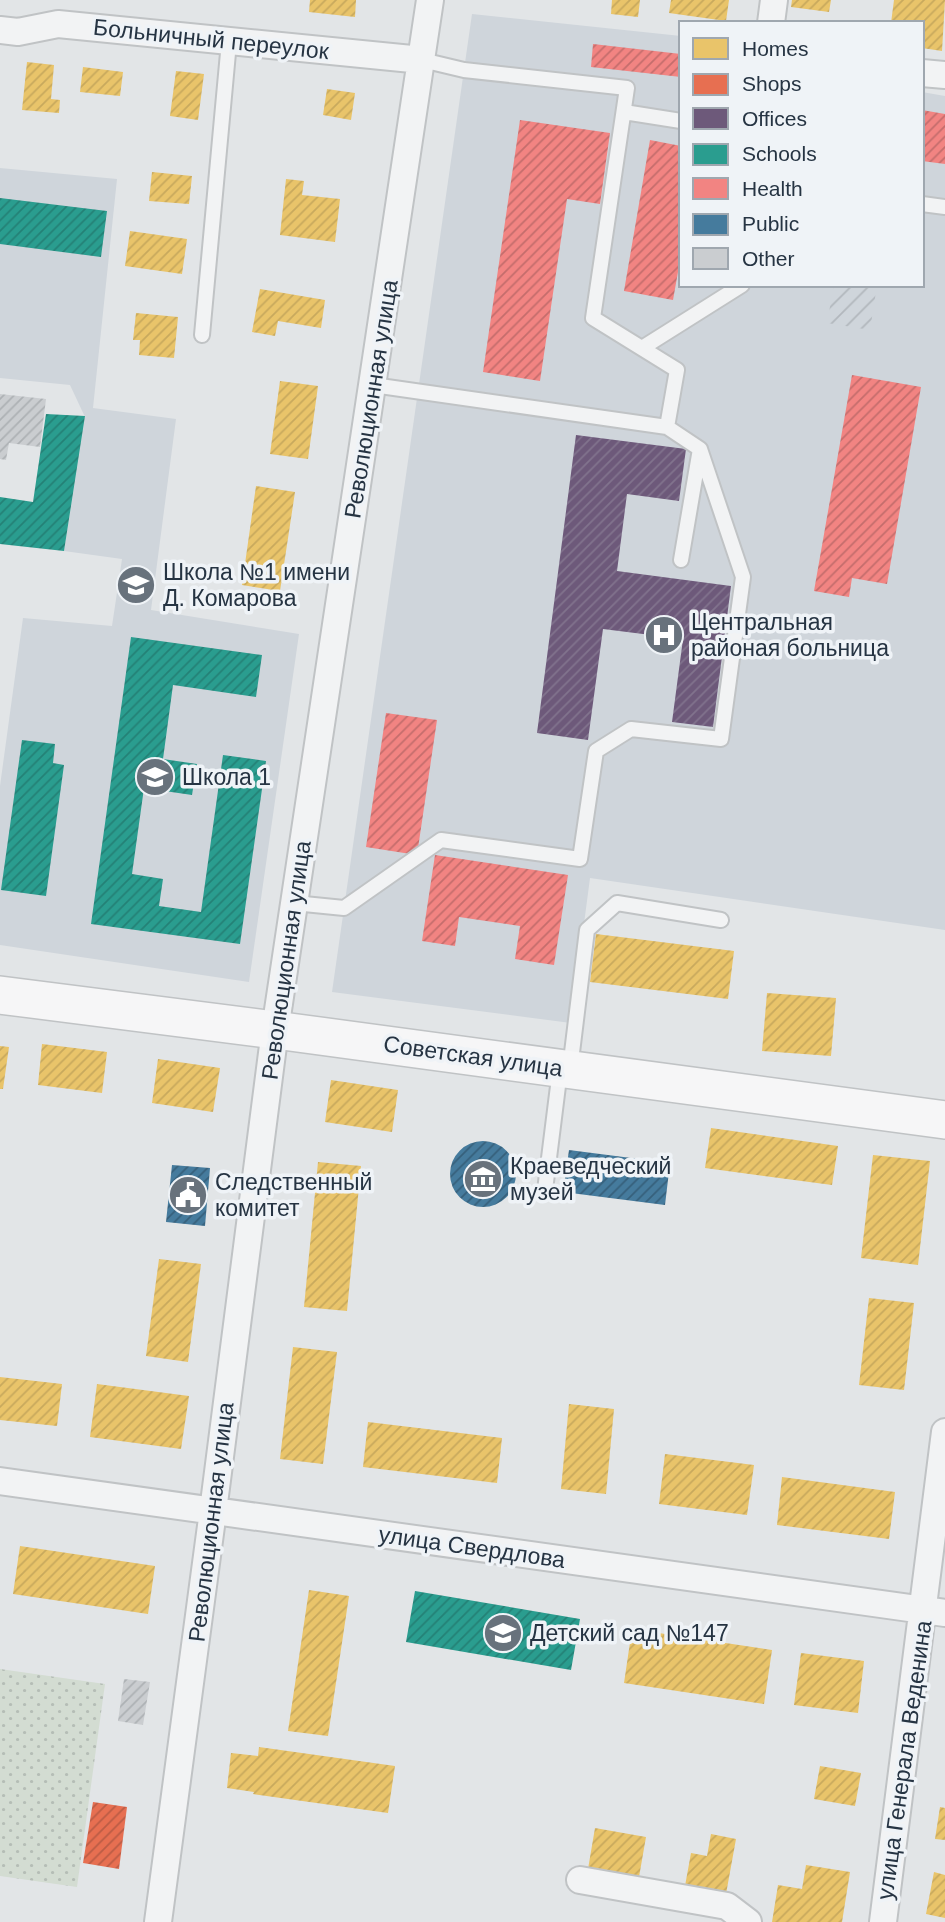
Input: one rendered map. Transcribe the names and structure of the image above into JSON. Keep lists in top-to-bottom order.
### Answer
{
  "streets": {
    "street": [
      "Больничный переулок",
      "Революционная улица",
      "Советская улица",
      "улица Свердлова",
      "улица Генерала Веденина"
    ]
  },
  "crossings": [
    ["Больничный переулок", "Революционная улица"],
    ["Революционная улица", "Советская улица"],
    ["Революционная улица", "улица Свердлова"],
    ["улица Свердлова", "улица Генерала Веденина"]
  ],
  "places": {
    "school or university": ["Школа №1 имени Д. Комарова", "Школа 1", "Детский сад №147"],
    "hospital": ["Центральная районая больница"],
    "museum": ["Краеведческий музей"],
    "public building": ["Следственный комитет"]
  },
  "legend": [
    "Homes",
    "Shops",
    "Offices",
    "Schools",
    "Health",
    "Public",
    "Other"
  ]
}
